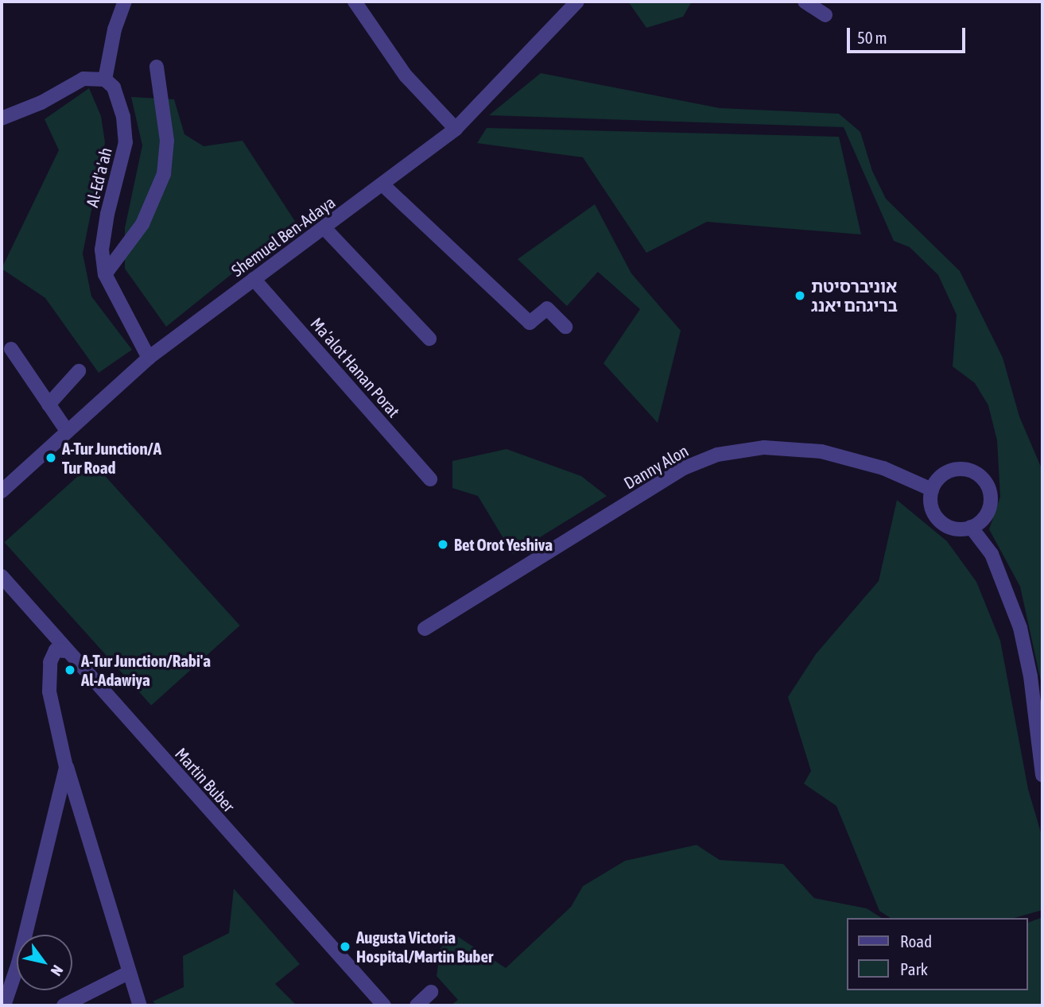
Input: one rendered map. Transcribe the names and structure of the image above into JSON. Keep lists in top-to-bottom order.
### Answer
{
  "streets": {
    "street": [
      "Al-Ed'a'ah",
      "Shemuel Ben-Adaya",
      "Ma’alot Hanan Porat",
      "Danny Alon",
      "Martin Buber"
    ]
  },
  "crossings": [
    ["Al-Ed'a'ah", "Shemuel Ben-Adaya"],
    ["Shemuel Ben-Adaya", "Ma’alot Hanan Porat"]
  ],
  "places": [
    "אוניברסיטת בריגהם יאנג",
    "A-Tur Junction/A Tur Road",
    "Bet Orot Yeshiva",
    "A-Tur Junction/Rabi'a Al-Adawiya",
    "Augusta Victoria Hospital/Martin Buber"
  ],
  "legend": ["Road", "Park"],
  "scale_bar": "50 m",
  "north": "bottom right"
}
